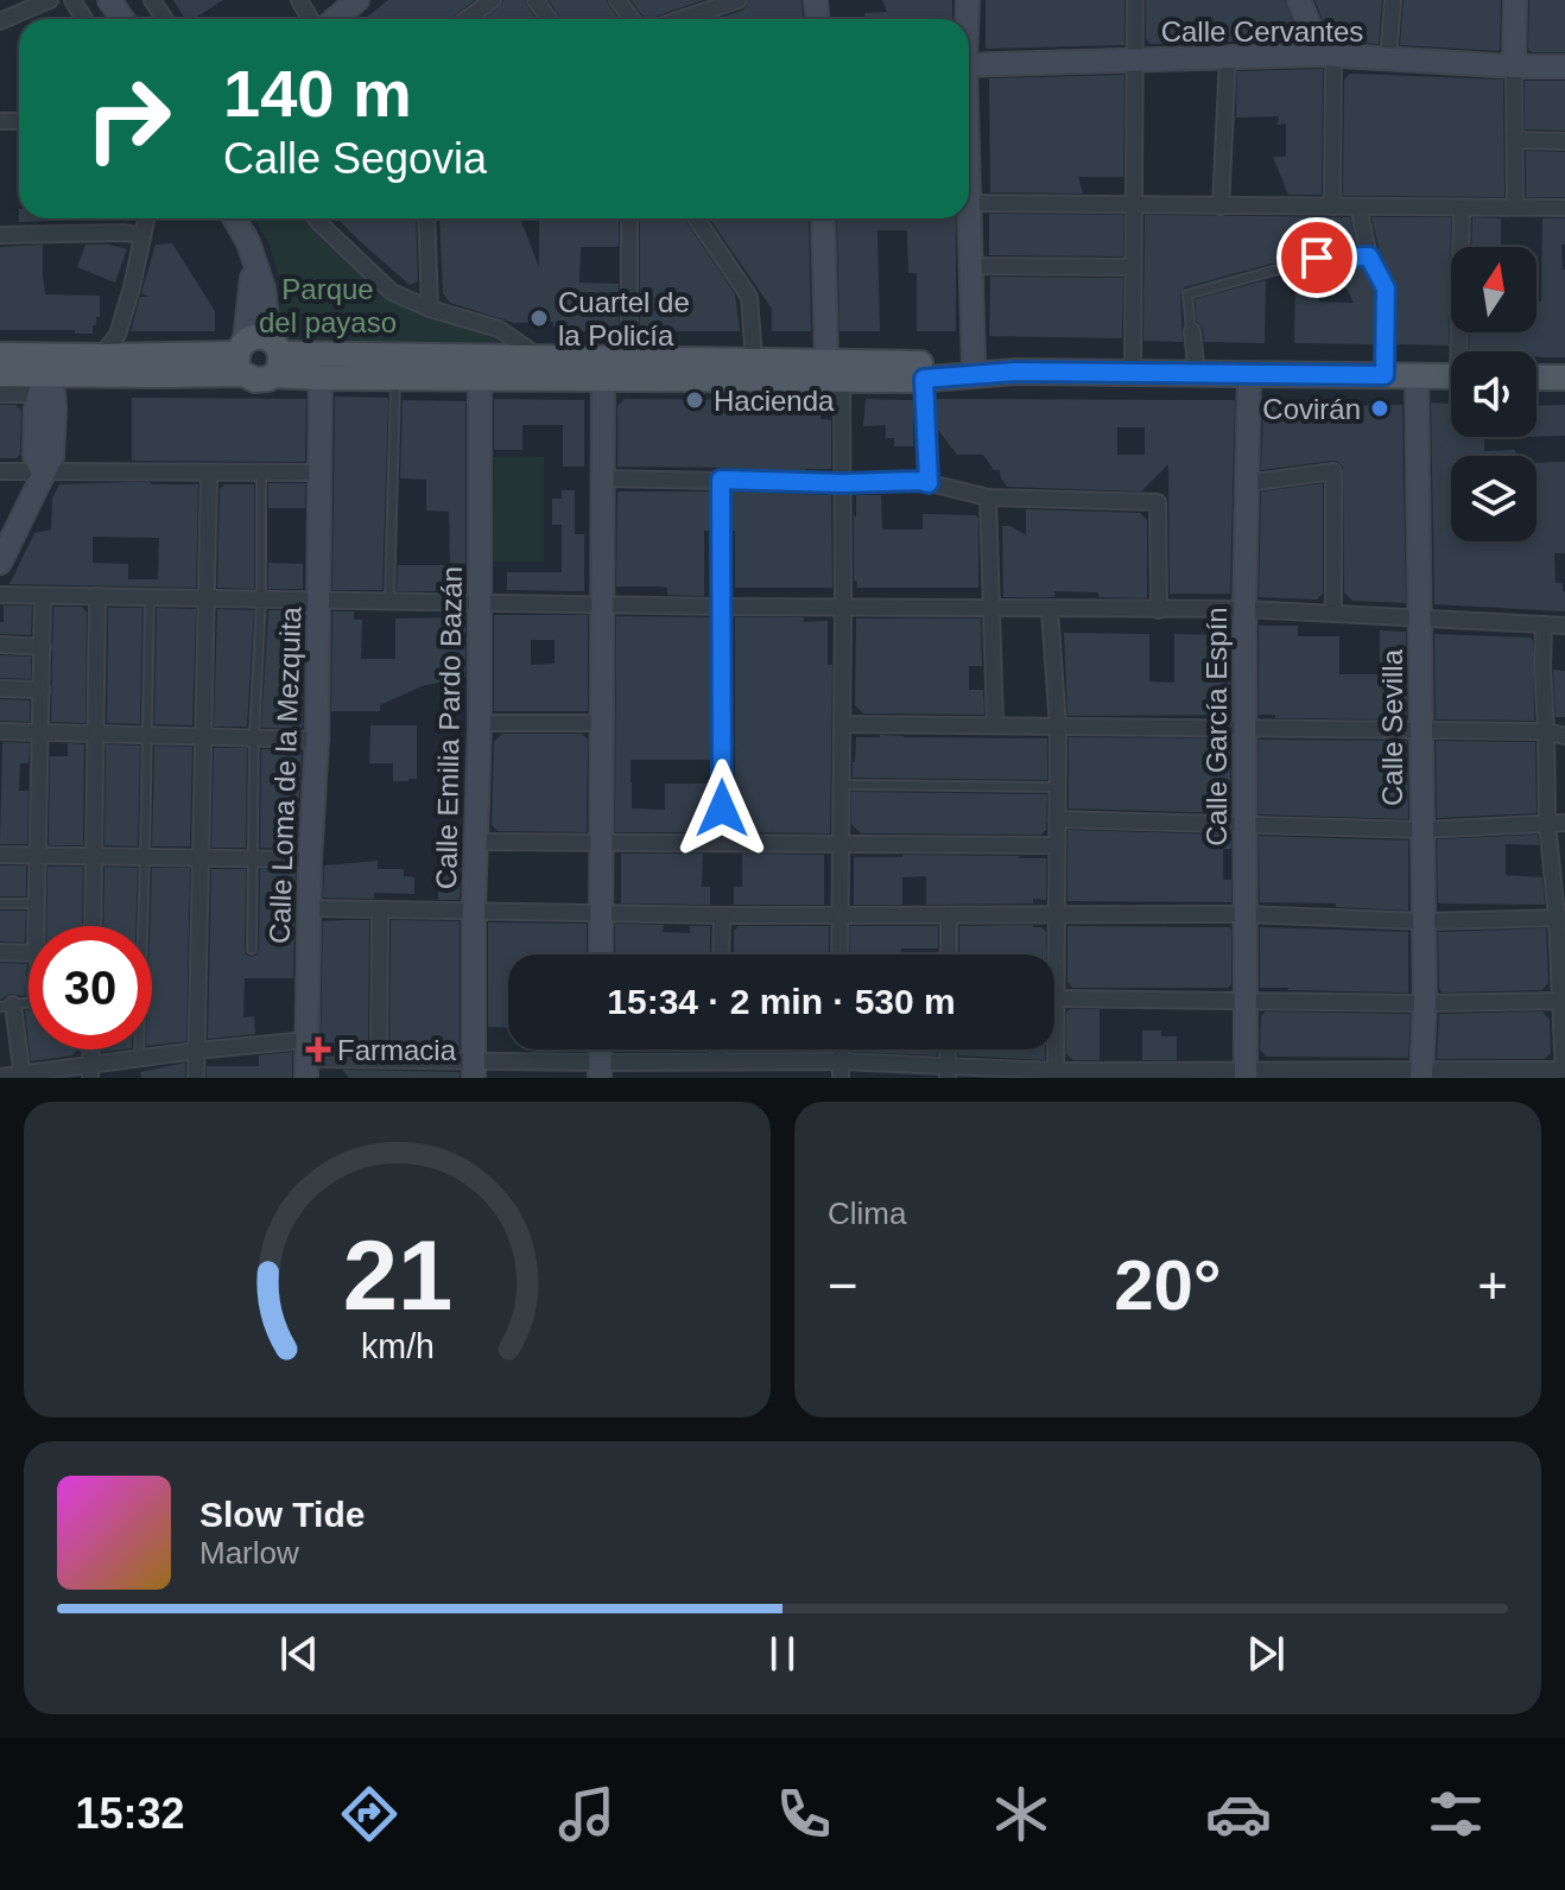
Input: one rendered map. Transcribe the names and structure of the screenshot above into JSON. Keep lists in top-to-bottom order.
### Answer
{
  "streets": {
    "street": [
      "Calle Cervantes",
      "Calle García Espín",
      "Calle Emilia Pardo Bazán",
      "Calle Sevilla",
      "Calle Loma de la Mezquita"
    ]
  },
  "parks": ["Parque del payaso"],
  "places": {
    "other": ["Cuartel de la Policía", "Hacienda", "Covirán"],
    "health": ["Farmacia"]
  },
  "north": "top",
  "page": {
    "turn": ["140 m", "Calle Segovia"],
    "limit": "30",
    "trip": "15:34 · 2 min · 530 m",
    "tile": "Clima",
    "heat": ["−", "20°", "+"],
    "song": ["Slow Tide", "Marlow"],
    "tabs": "15:32",
    "gauge": ["21", "km/h"]
  }
}
